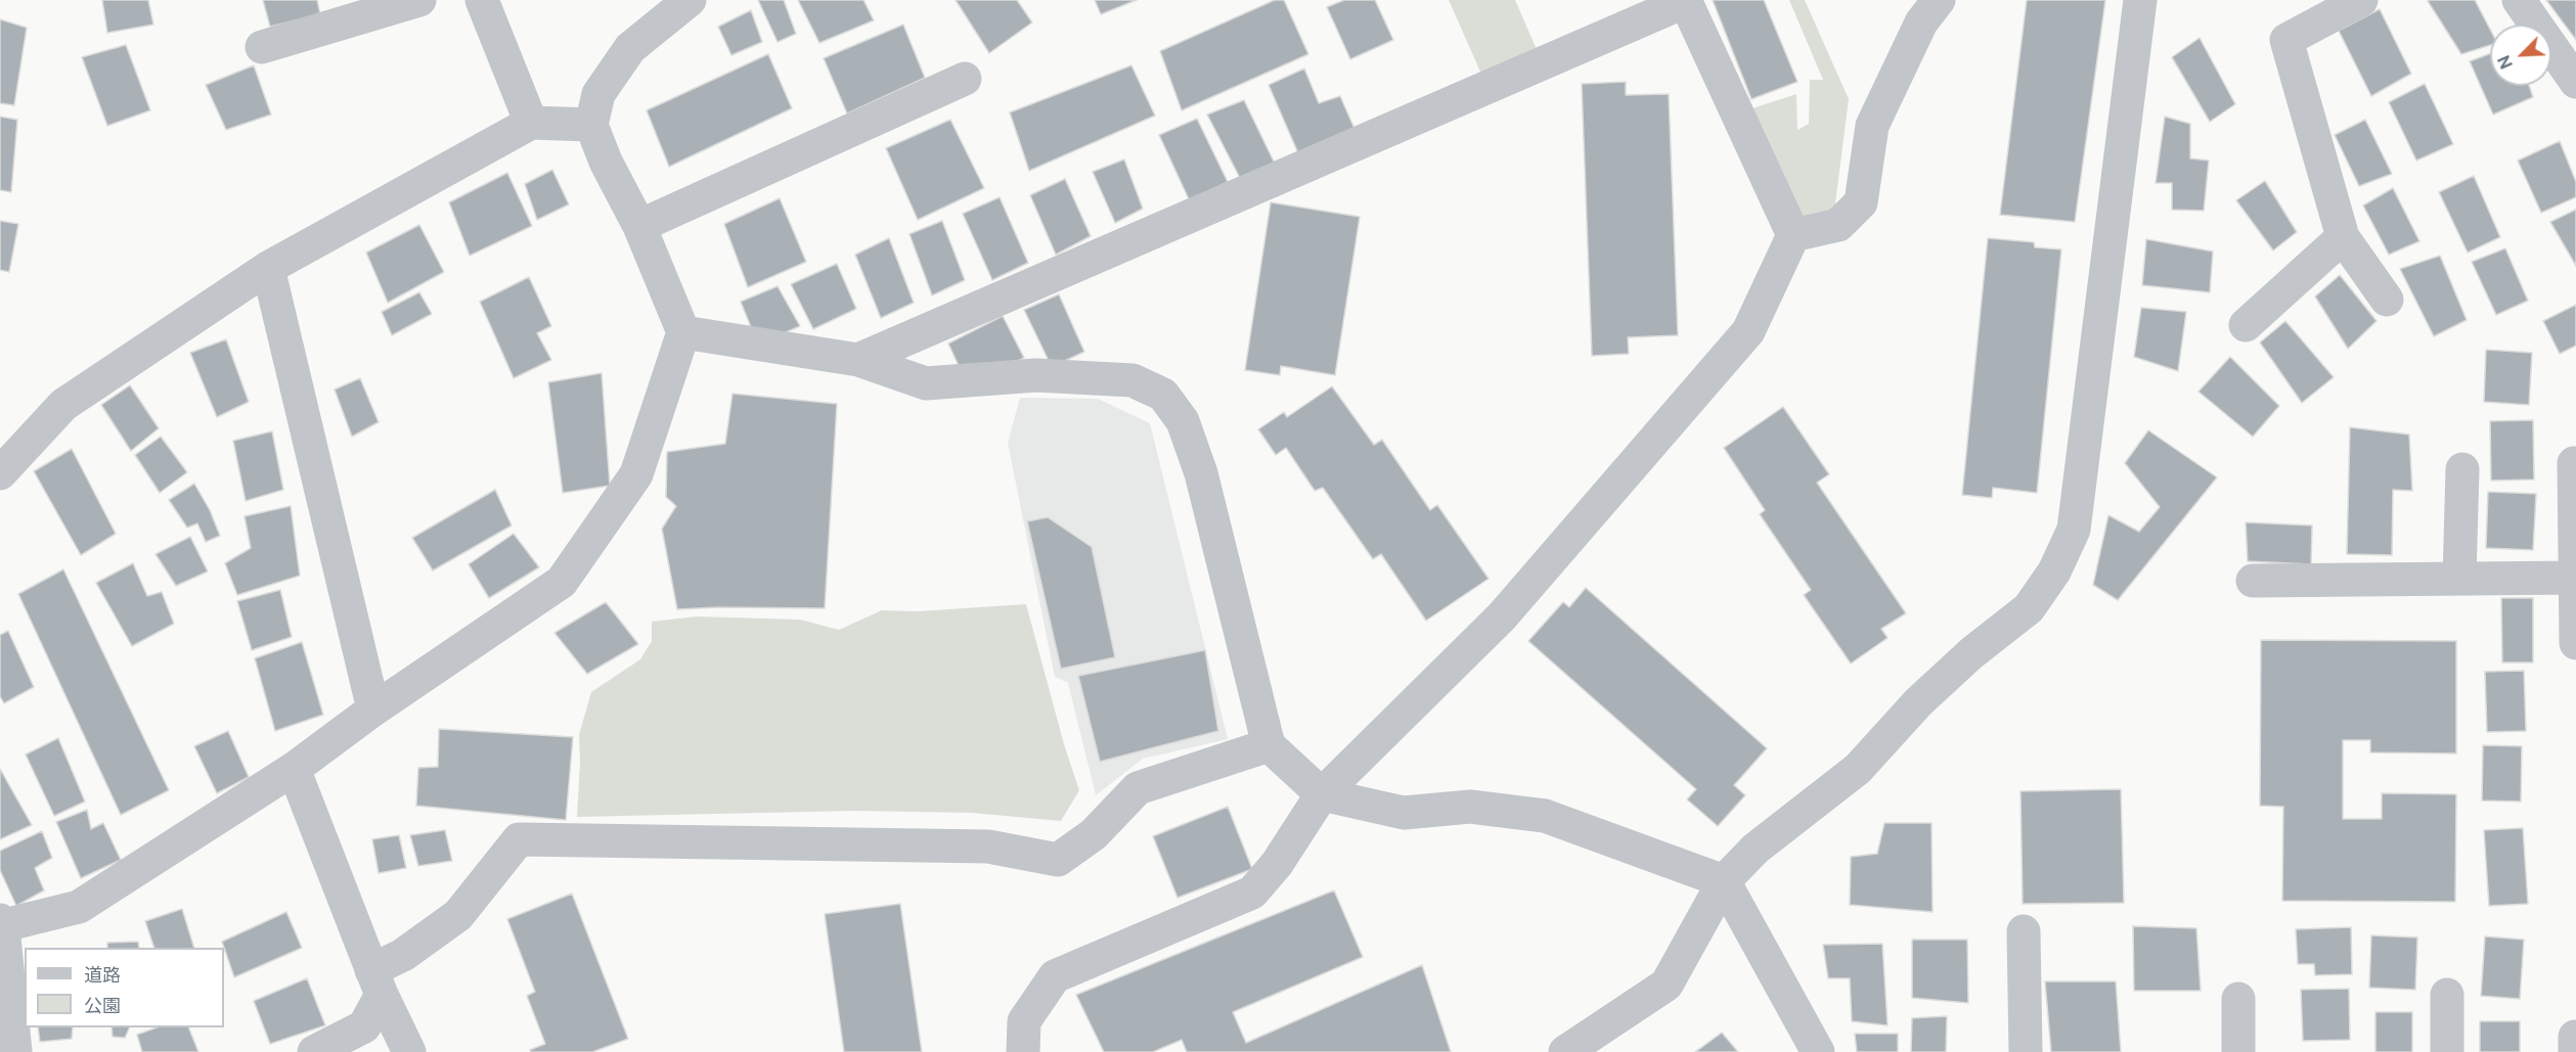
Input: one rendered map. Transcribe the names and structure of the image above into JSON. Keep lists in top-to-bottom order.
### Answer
{
  "legend": ["道路", "公園"],
  "north": "bottom left"
}
